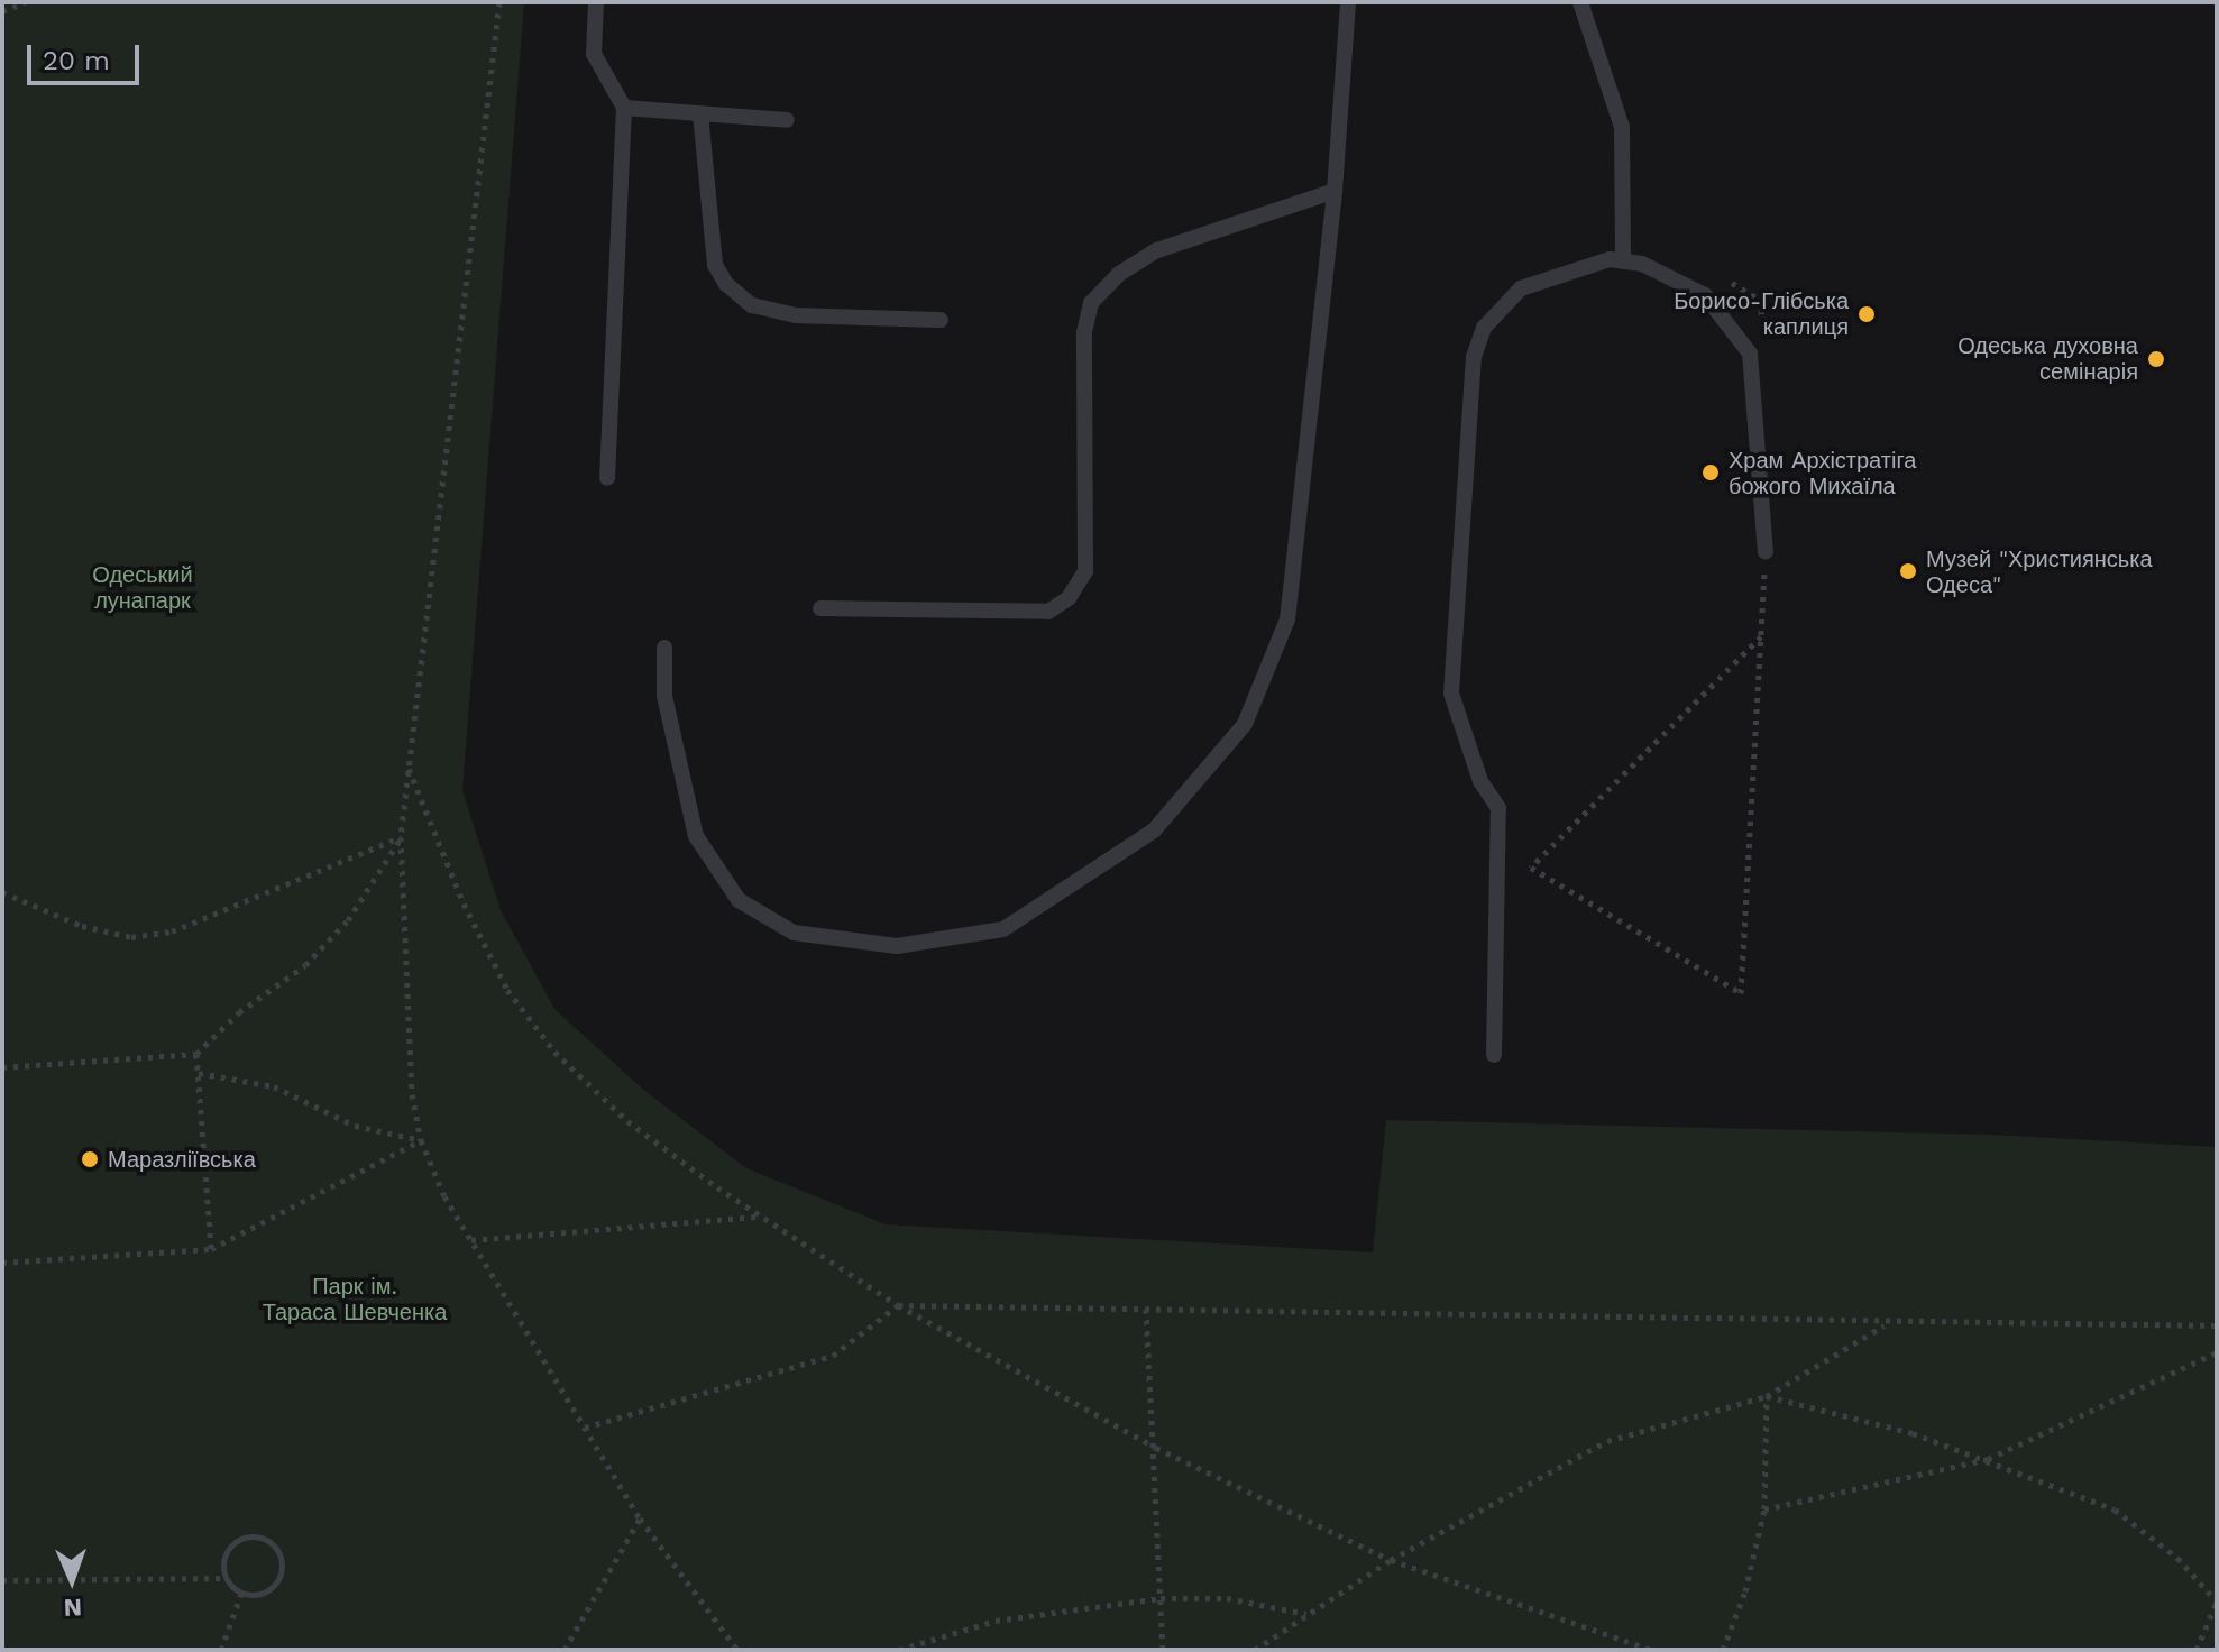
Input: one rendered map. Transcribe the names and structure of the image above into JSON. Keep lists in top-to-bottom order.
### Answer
{
  "parks": ["Одеський лунапарк", "Парк ім. Тараса Шевченка"],
  "places": [
    "Борисо-Глібська каплиця",
    "Одеська духовна семінарія",
    "Храм Архістратіга божого Михаїла",
    "Музей \"Християнська Одеса\"",
    "Маразліївська"
  ],
  "scale_bar": "20 m",
  "north": "bottom"
}
